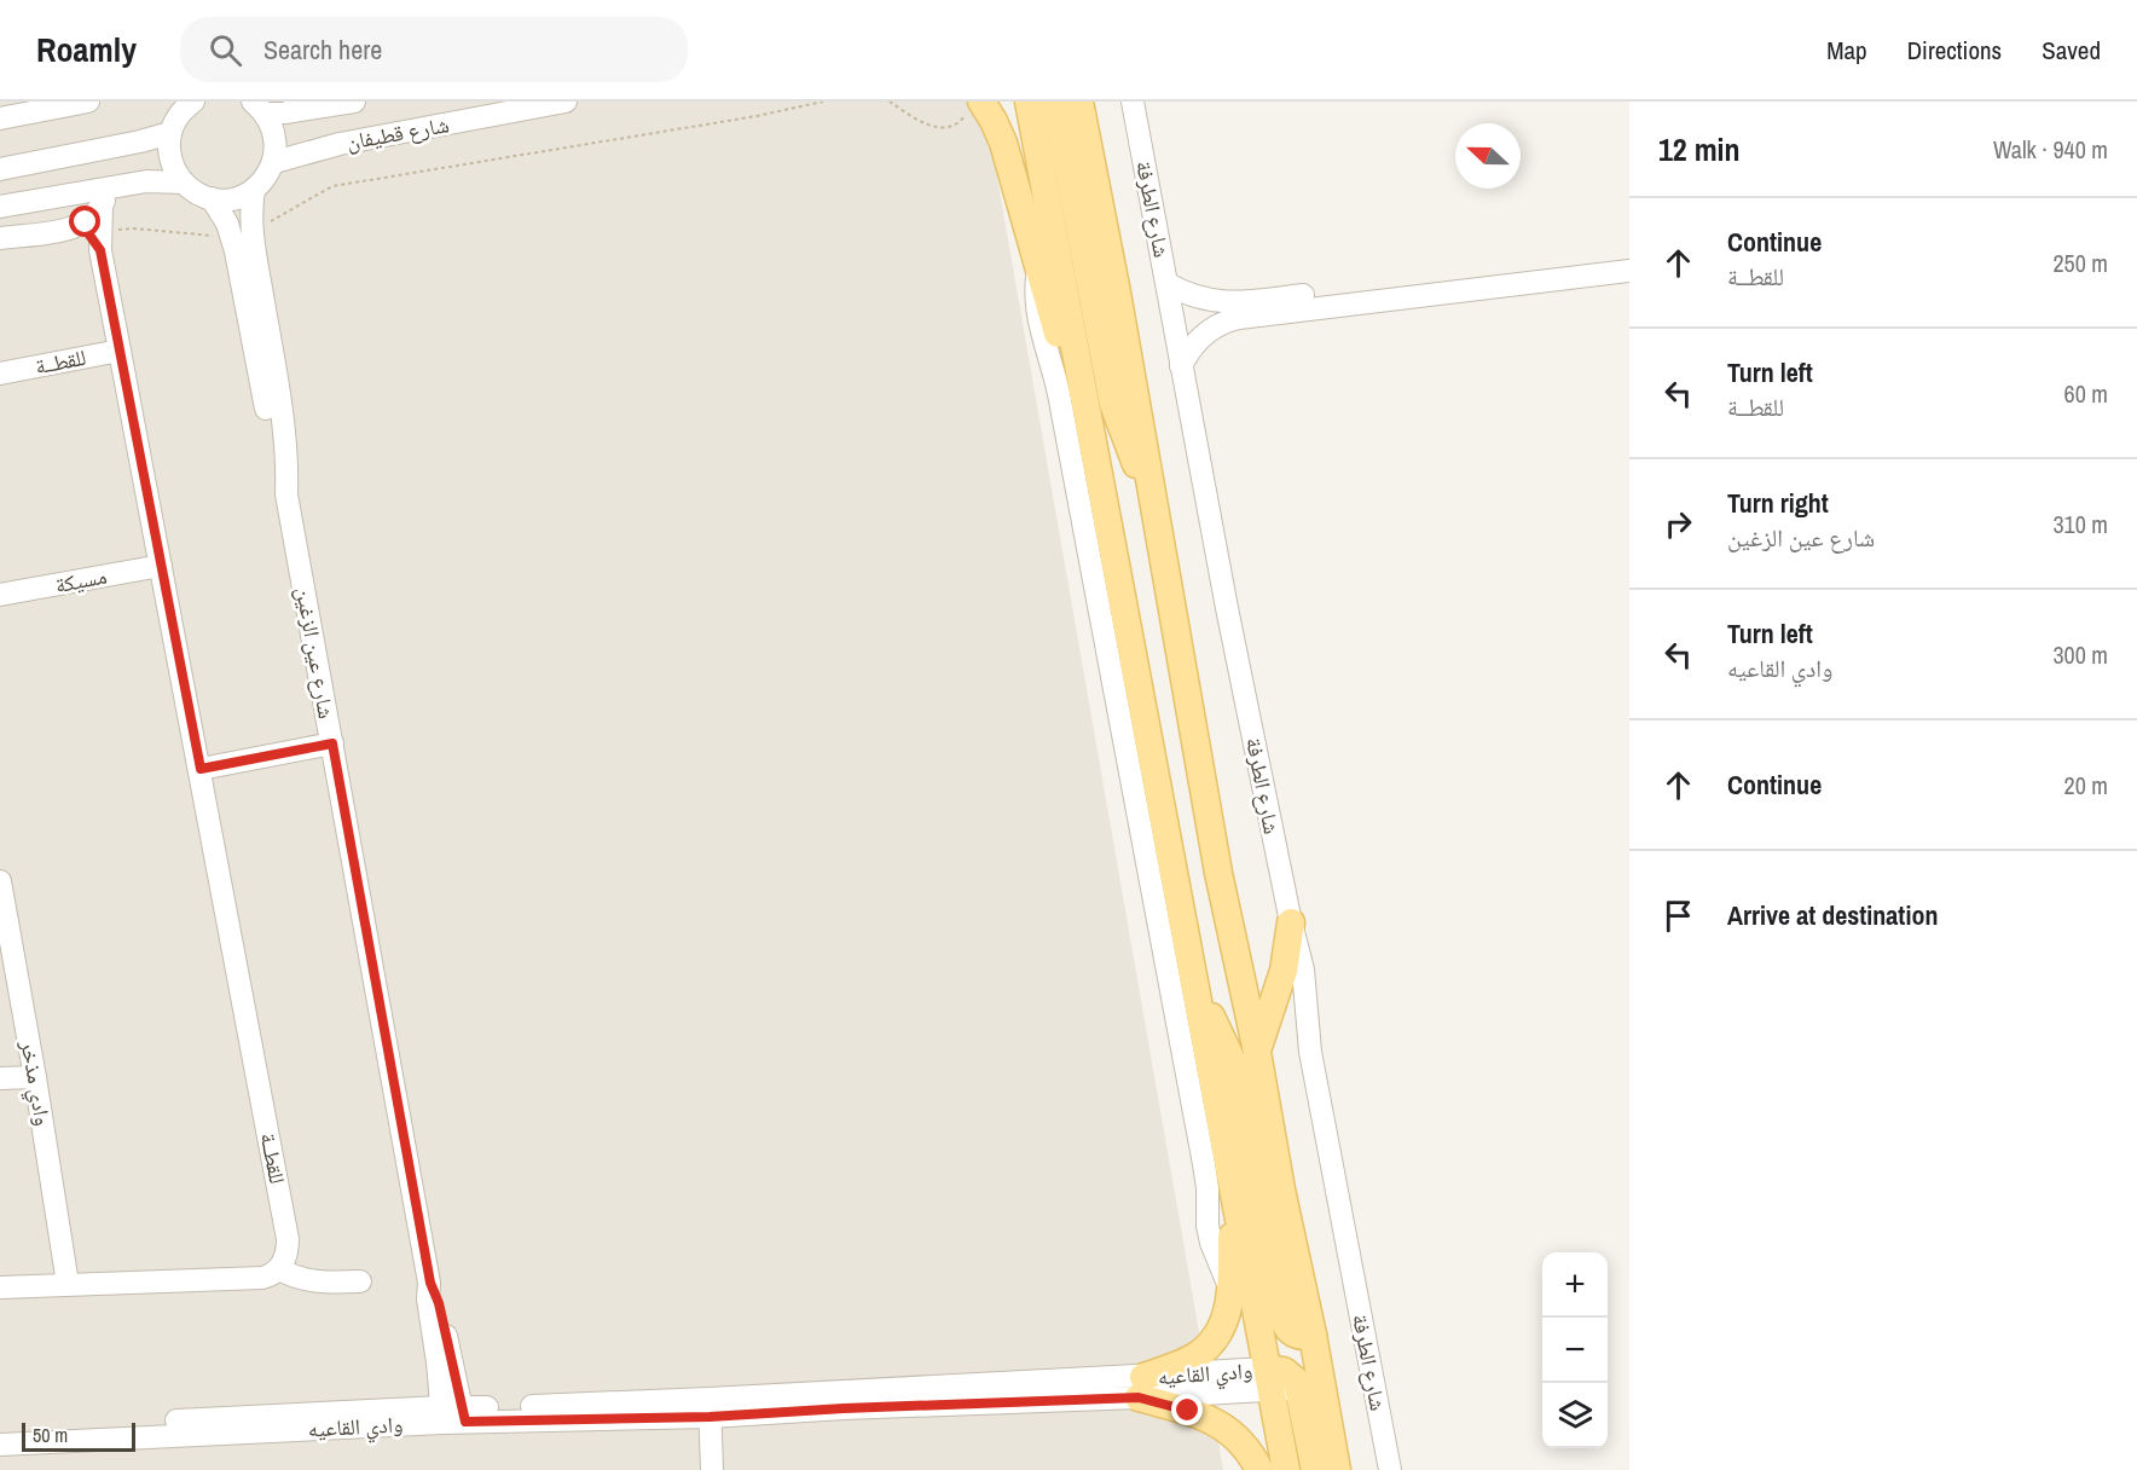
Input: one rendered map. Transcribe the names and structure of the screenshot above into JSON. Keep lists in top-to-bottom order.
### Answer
{
  "streets": {
    "street": [
      "شارع قطيفان",
      "شارع الطرفة",
      "للقطــة",
      "مسيكة",
      "شارع عين الزغين",
      "وادي مذخر",
      "وادي القاعيه"
    ]
  },
  "crossings": [
    ["للقطــة", "مسيكة"],
    ["شارع عين الزغين", "وادي القاعيه"]
  ],
  "scale_bar": "50 m",
  "north": "left",
  "page": {
    "header": "Roamly",
    "search": "Search here",
    "nav": ["Map", "Directions", "Saved"],
    "heading": ["12 min", "Walk · 940 m"],
    "list": [
      ["Continue", "للقطــة", "250 m"],
      ["Turn left", "للقطــة", "60 m"],
      ["Turn right", "شارع عين الزغين", "310 m"],
      ["Turn left", "وادي القاعيه", "300 m"],
      ["Continue", "20 m"],
      "Arrive at destination"
    ],
    "map_buttons": ["+", "−"],
    "scale": "50 m"
  }
}
